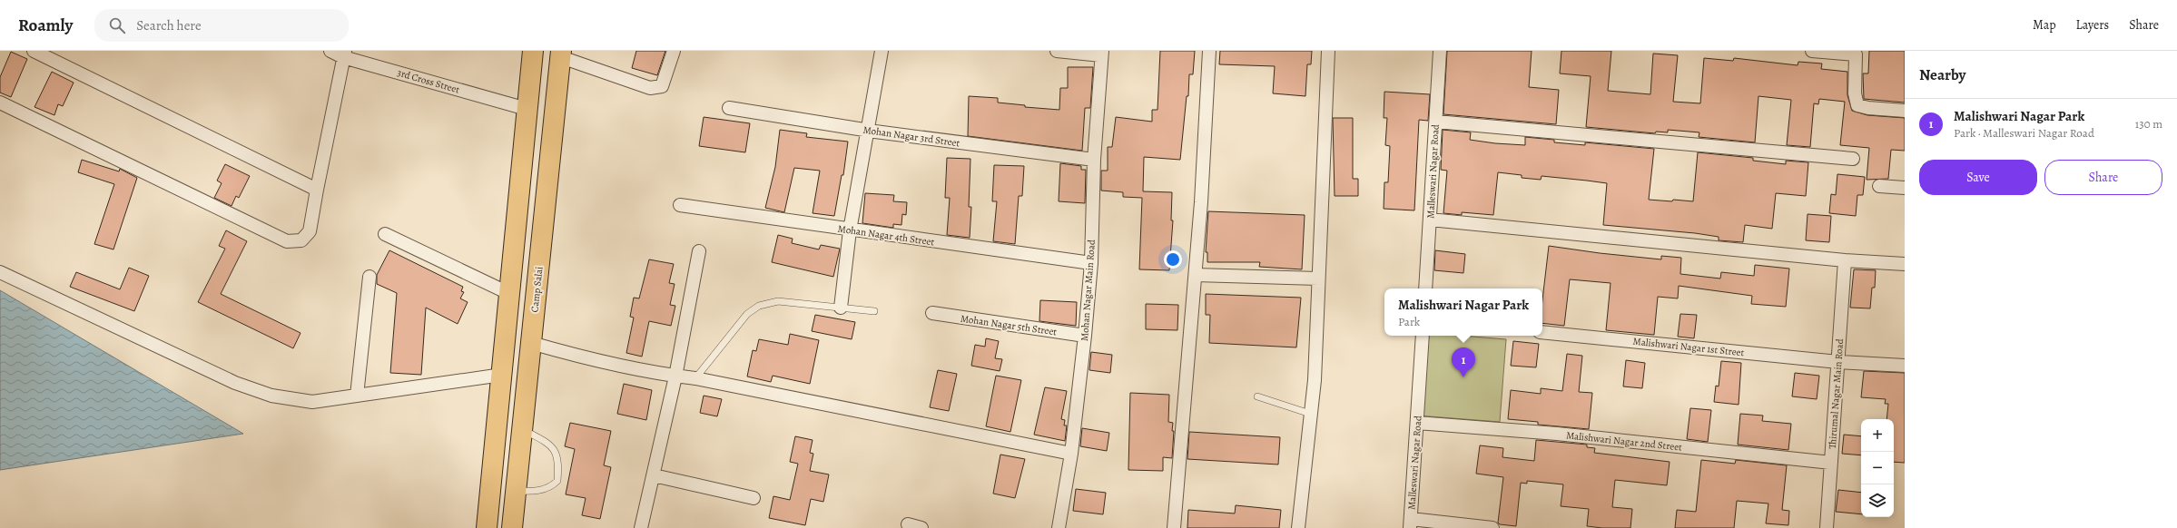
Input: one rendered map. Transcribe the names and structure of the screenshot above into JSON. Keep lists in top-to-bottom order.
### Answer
{
  "streets": {
    "main road": ["Camp Salai"],
    "street": [
      "3rd Cross Street",
      "Mohan Nagar 3rd Street",
      "Malleswari Nagar Road",
      "Mohan Nagar 4th Street",
      "Mohan Nagar Main Road",
      "Mohan Nagar 5th Street",
      "Malishwari Nagar 1st Street",
      "Thirumal Nagar Main Road",
      "Malishwari Nagar 2nd Street"
    ]
  },
  "crossings": [
    ["Mohan Nagar 3rd Street", "Mohan Nagar Main Road"],
    ["Malleswari Nagar Road", "Malishwari Nagar 2nd Street"],
    ["Mohan Nagar 4th Street", "Mohan Nagar Main Road"],
    ["Mohan Nagar Main Road", "Mohan Nagar 5th Street"],
    ["Malishwari Nagar 1st Street", "Thirumal Nagar Main Road"],
    ["Thirumal Nagar Main Road", "Malishwari Nagar 2nd Street"]
  ],
  "page": {
    "header": "Roamly",
    "search": "Search here",
    "nav": ["Map", "Layers", "Share"],
    "heading": "Nearby",
    "list": [
      {
        "mark": "1",
        "name": "Malishwari Nagar Park",
        "note": "Park · Malleswari Nagar Road",
        "value": "130 m"
      }
    ],
    "buttons": ["Save", "Share"],
    "popup": ["Malishwari Nagar Park", "Park"],
    "pins": "1",
    "map_buttons": ["+", "−"]
  }
}
